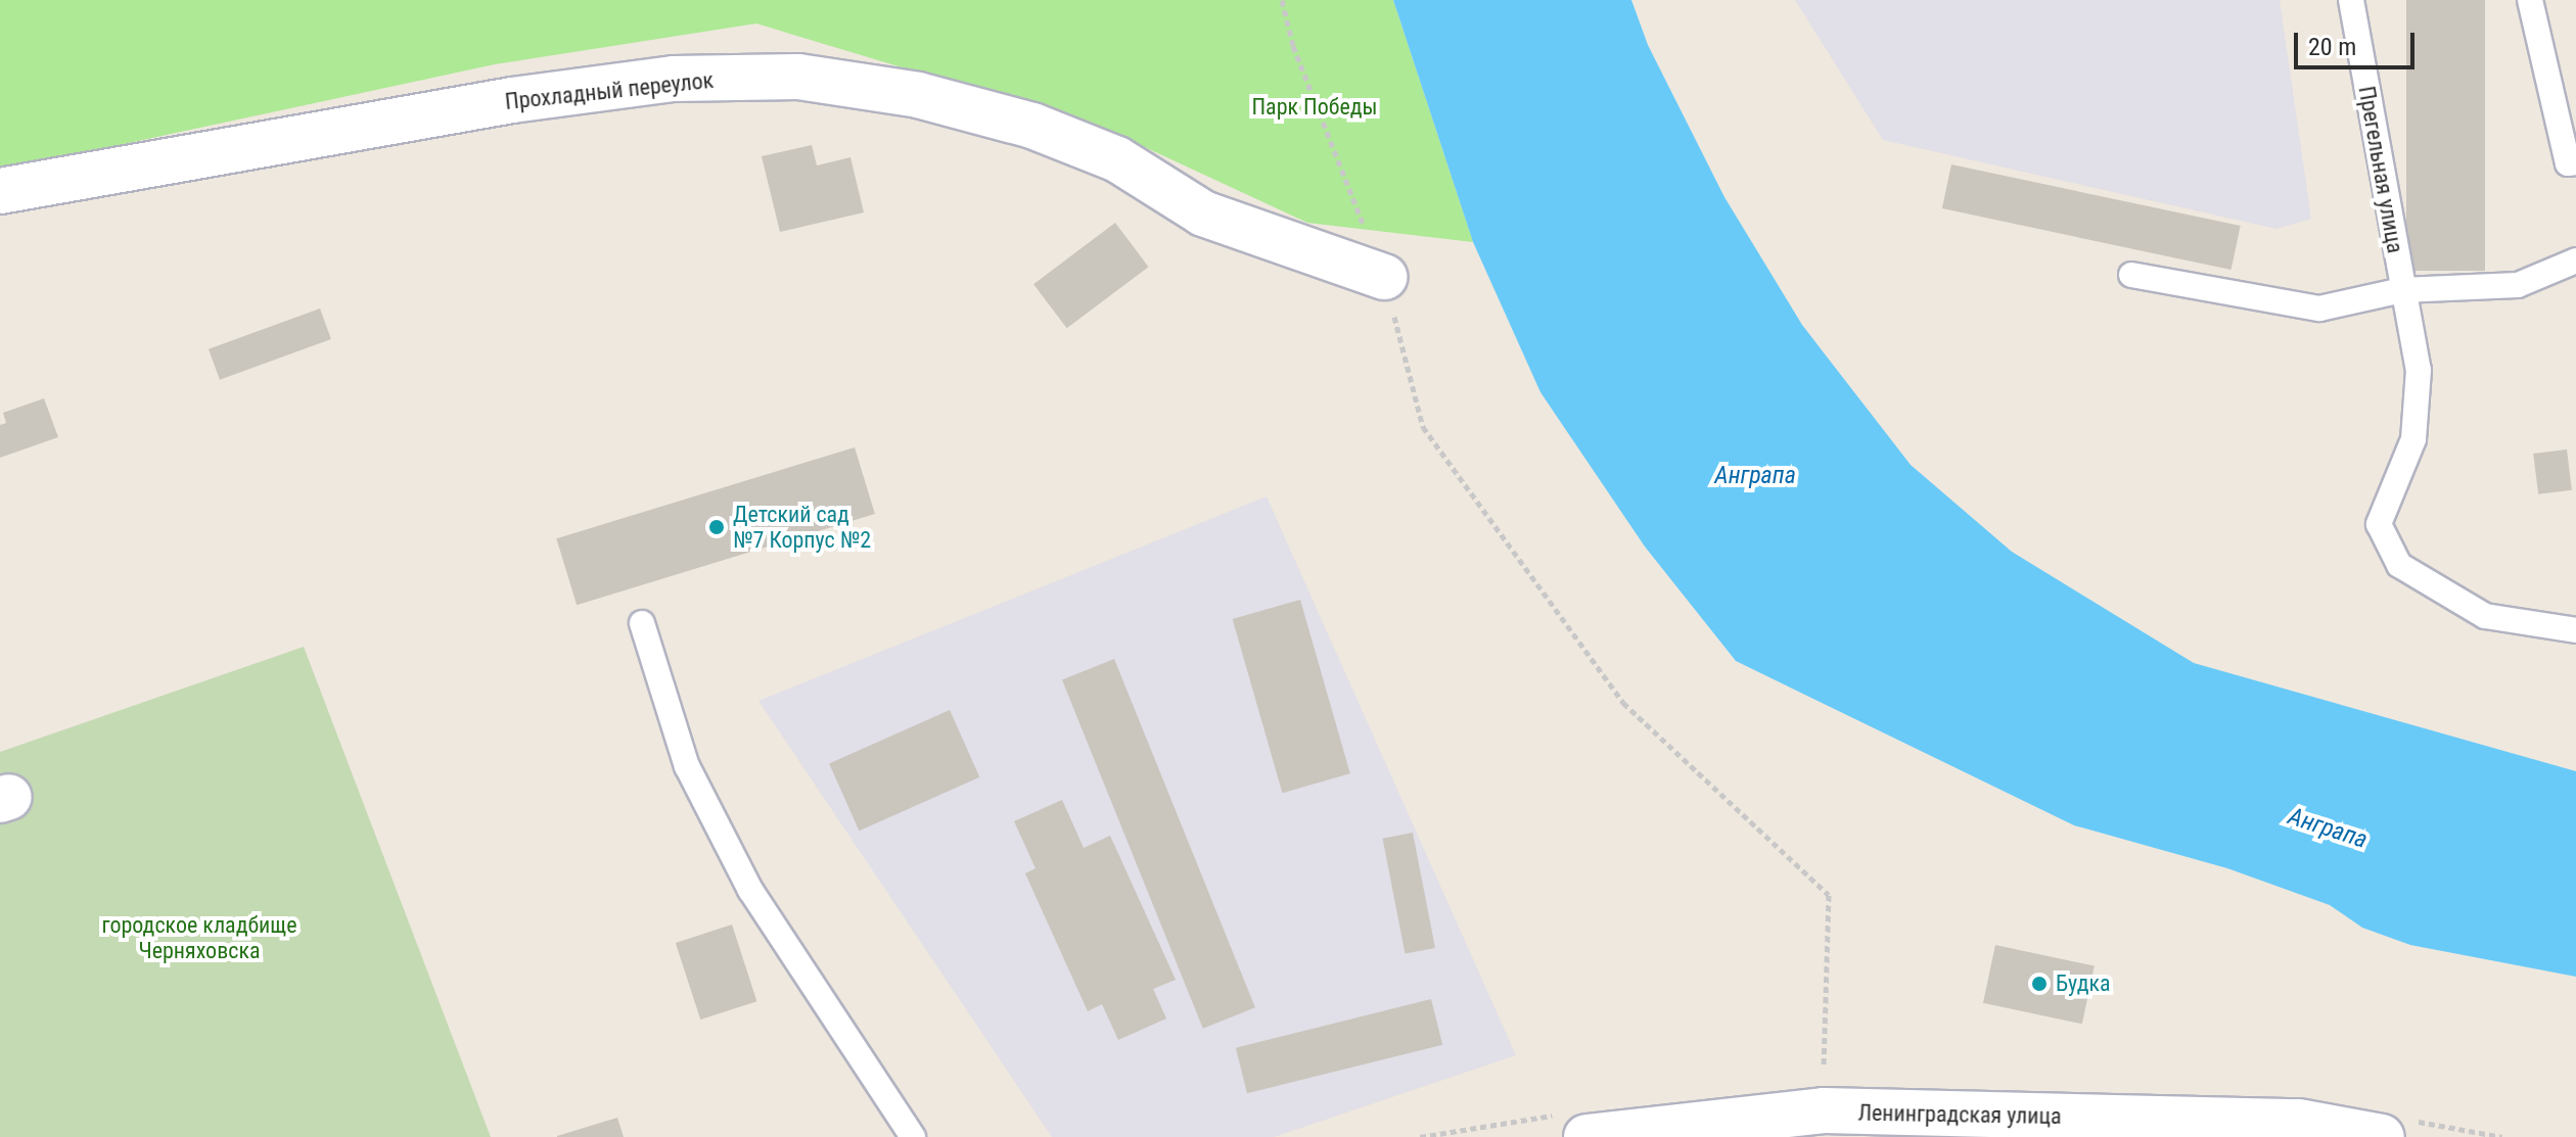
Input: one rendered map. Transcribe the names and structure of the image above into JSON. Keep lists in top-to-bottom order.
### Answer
{
  "streets": {
    "street": ["Прохладный переулок", "Ленинградская улица"],
    "lane": ["Прегельная улица"]
  },
  "water": ["Анграпа"],
  "parks": ["Парк Победы", "городское кладбище Черняховска"],
  "places": ["Детский сад №7 Корпус №2", "Будка"],
  "scale_bar": "20 m"
}
